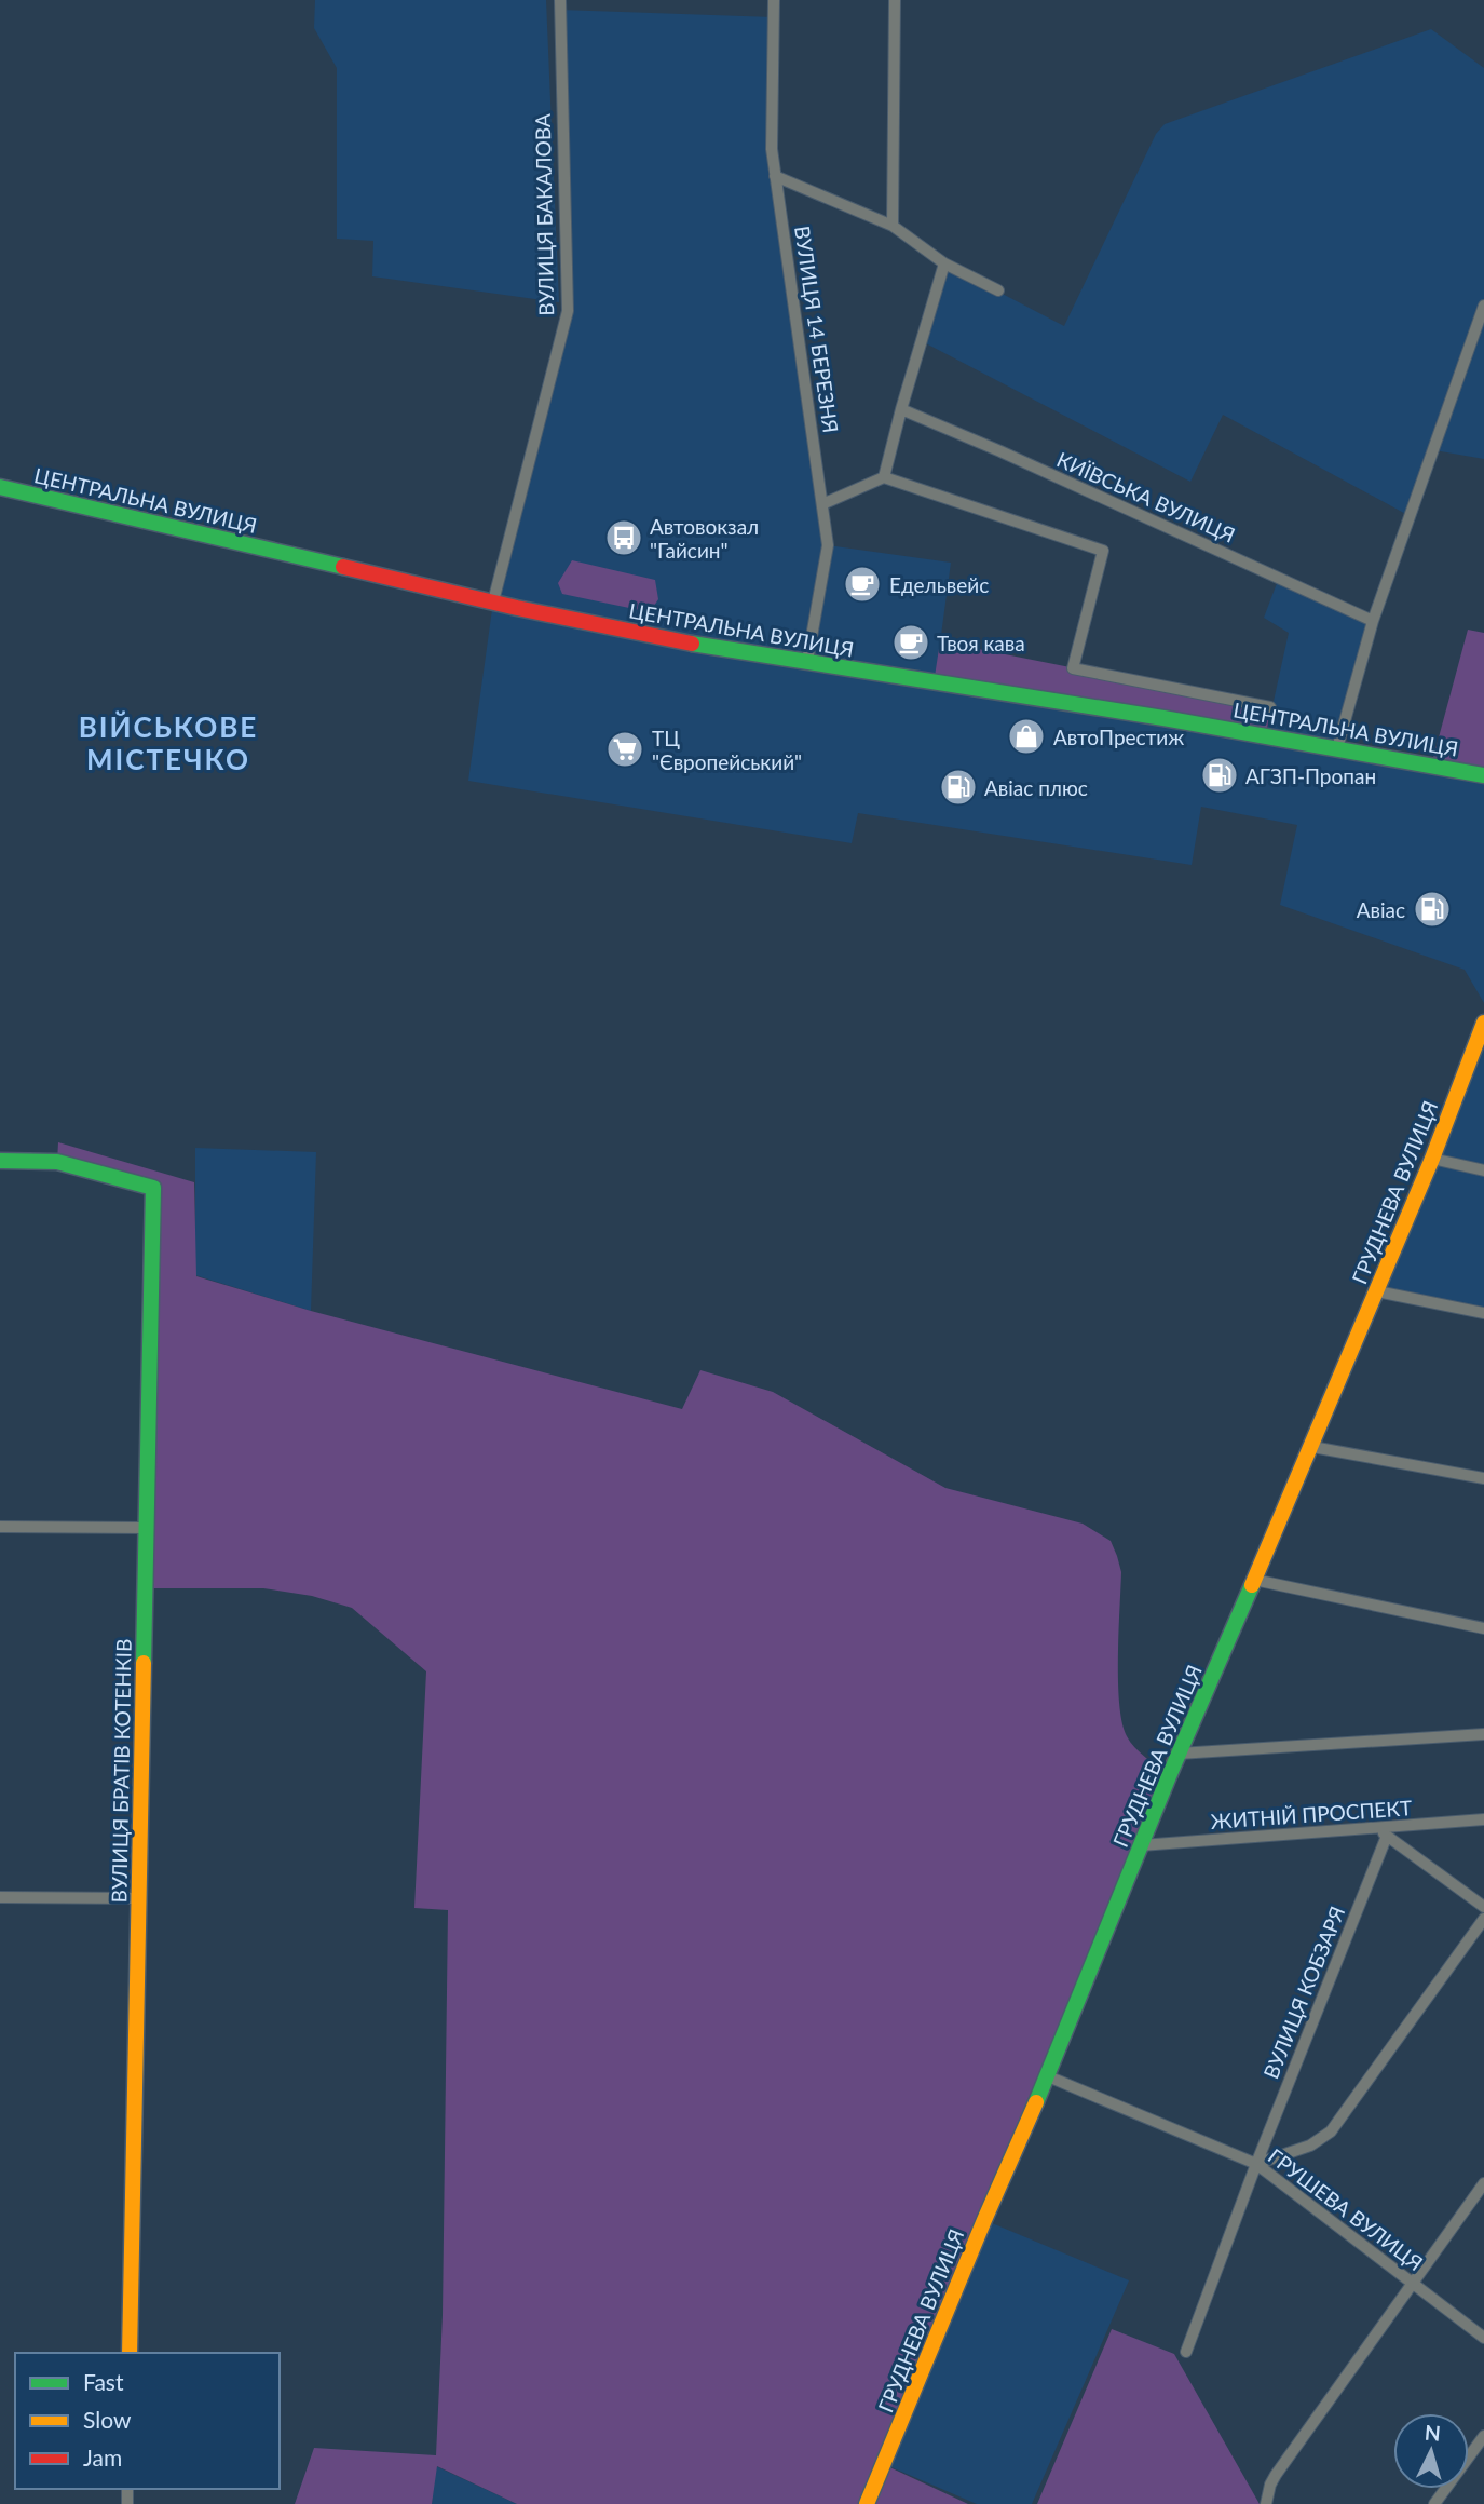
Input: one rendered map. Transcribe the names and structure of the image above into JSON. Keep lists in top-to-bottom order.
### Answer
{
  "streets": {
    "main road": ["ЦЕНТРАЛЬНА ВУЛИЦЯ", "ГРУДНЕВА ВУЛИЦЯ", "ВУЛИЦЯ БРАТІВ КОТЕНКІВ"],
    "street": [
      "ВУЛИЦЯ БАКАЛОВА",
      "ВУЛИЦЯ 14 БЕРЕЗНЯ",
      "КИЇВСЬКА ВУЛИЦЯ",
      "ЖИТНІЙ ПРОСПЕКТ",
      "ВУЛИЦЯ КОБЗАРЯ",
      "ГРУШЕВА ВУЛИЦЯ"
    ]
  },
  "crossings": [
    ["ВУЛИЦЯ БАКАЛОВА", "ЦЕНТРАЛЬНА ВУЛИЦЯ"],
    ["ВУЛИЦЯ 14 БЕРЕЗНЯ", "ЦЕНТРАЛЬНА ВУЛИЦЯ"],
    ["ГРУДНЕВА ВУЛИЦЯ", "ЖИТНІЙ ПРОСПЕКТ"],
    ["ГРУДНЕВА ВУЛИЦЯ", "ГРУШЕВА ВУЛИЦЯ"],
    ["ЖИТНІЙ ПРОСПЕКТ", "ВУЛИЦЯ КОБЗАРЯ"],
    ["ВУЛИЦЯ КОБЗАРЯ", "ГРУШЕВА ВУЛИЦЯ"]
  ],
  "districts": ["ВІЙСЬКОВЕ МІСТЕЧКО"],
  "places": {
    "bus stop": ["Автовокзал \"Гайсин\""],
    "cafe": ["Едельвейс", "Твоя кава"],
    "shop": ["АвтоПрестиж"],
    "supermarket": ["ТЦ \"Європейський\""],
    "fuel station": ["АГЗП-Пропан", "Авіас плюс", "Авіас"]
  },
  "legend": ["Fast", "Slow", "Jam"],
  "north": "top"
}
